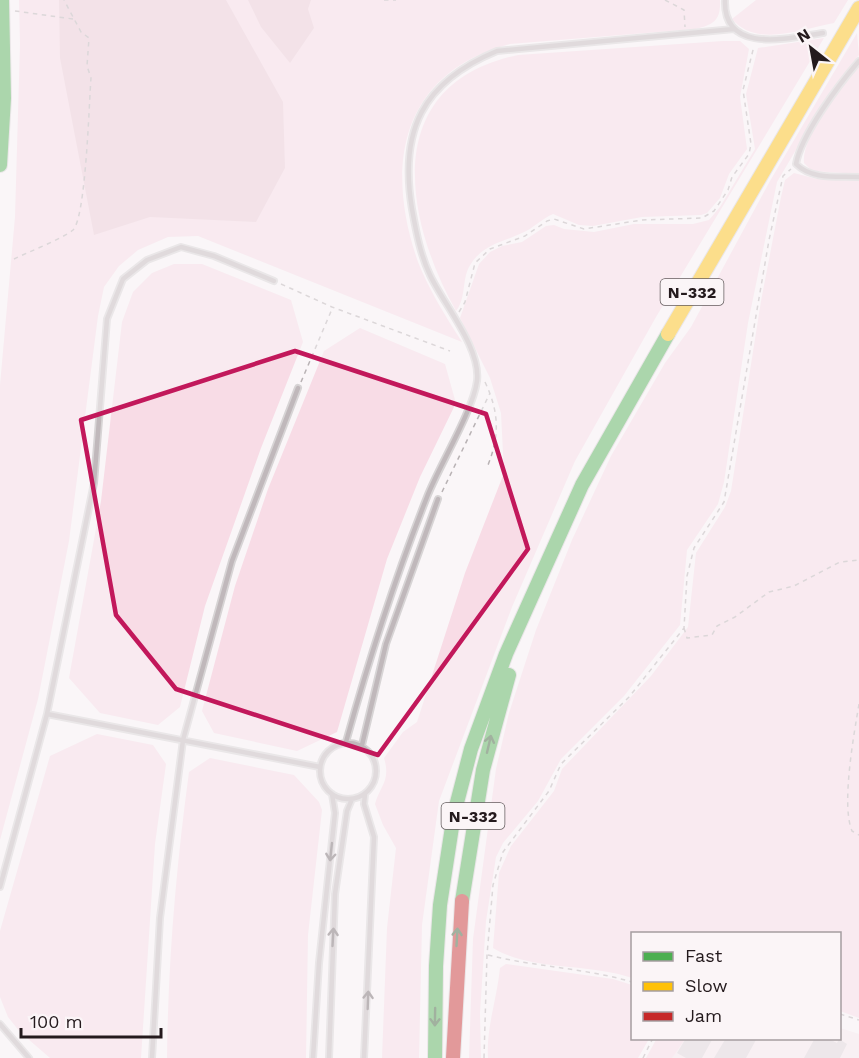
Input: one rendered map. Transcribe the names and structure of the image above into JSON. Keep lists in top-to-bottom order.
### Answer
{
  "streets": {
    "highway": ["N-332"]
  },
  "legend": ["Fast", "Slow", "Jam"],
  "scale_bar": "100 m",
  "north": "top left"
}
